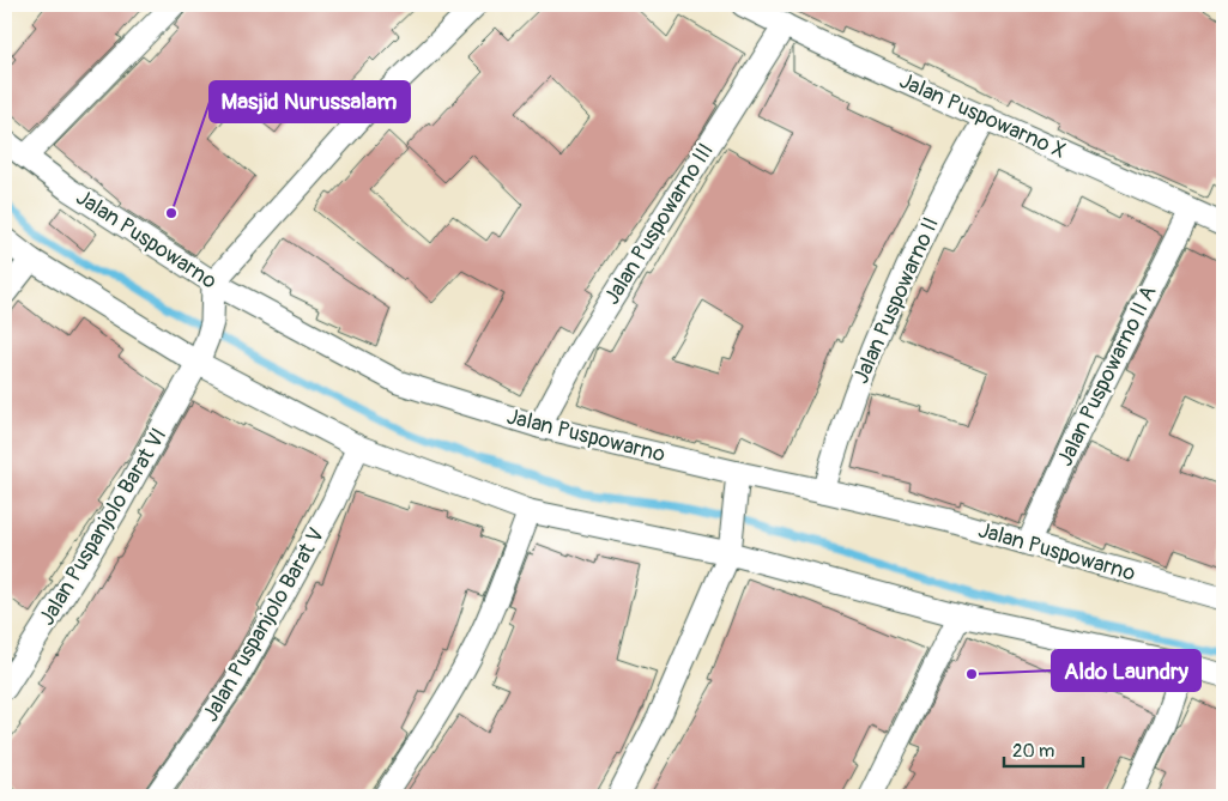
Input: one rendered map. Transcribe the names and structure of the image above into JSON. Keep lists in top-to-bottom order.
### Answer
{
  "streets": {
    "street": [
      "Jalan Puspowarno X",
      "Jalan Puspowarno III",
      "Jalan Puspowarno",
      "Jalan Puspowarno II",
      "Jalan Puspowarno II A",
      "Jalan Puspanjolo Barat VI",
      "Jalan Puspanjolo Barat V"
    ]
  },
  "crossings": [
    ["Jalan Puspowarno X", "Jalan Puspowarno III"],
    ["Jalan Puspowarno X", "Jalan Puspowarno II"],
    ["Jalan Puspowarno X", "Jalan Puspowarno II A"],
    ["Jalan Puspowarno III", "Jalan Puspowarno"],
    ["Jalan Puspowarno", "Jalan Puspowarno II"],
    ["Jalan Puspowarno", "Jalan Puspowarno II A"],
    ["Jalan Puspowarno", "Jalan Puspanjolo Barat VI"]
  ],
  "places": ["Masjid Nurussalam", "Aldo Laundry"],
  "scale_bar": "20 m"
}
